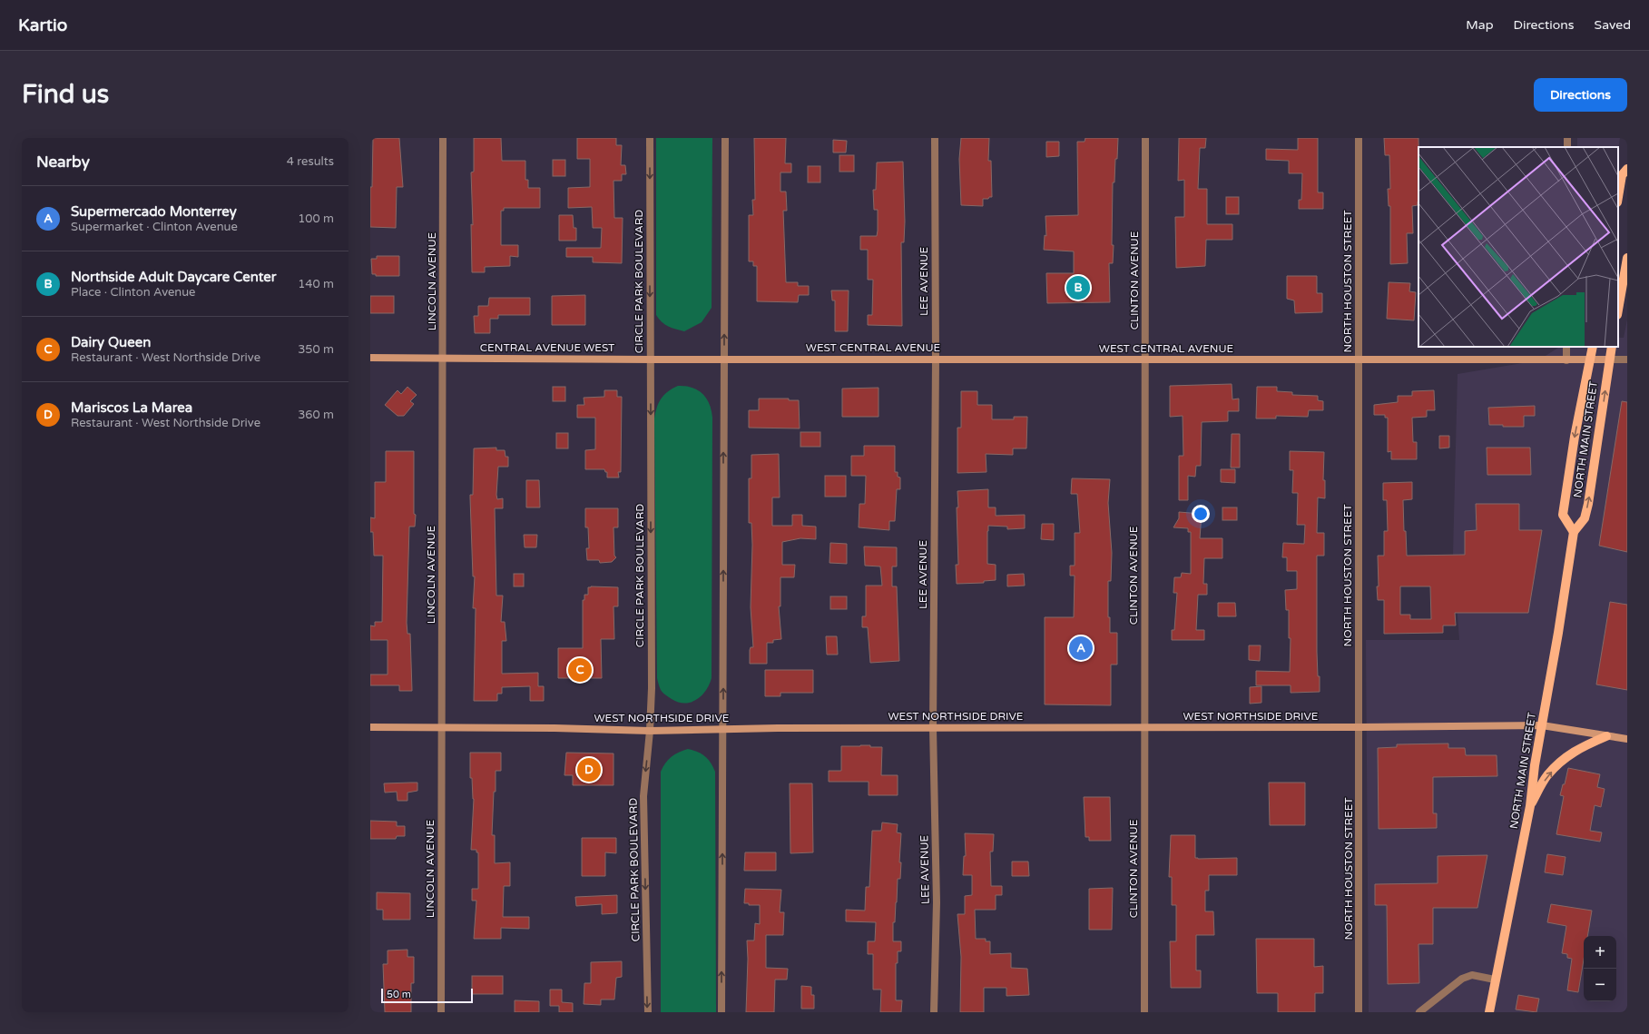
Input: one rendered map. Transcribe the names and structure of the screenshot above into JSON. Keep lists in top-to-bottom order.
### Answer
{
  "streets": {
    "main road": ["NORTH MAIN STREET"],
    "street": [
      "CLINTON AVENUE",
      "LINCOLN AVENUE",
      "CIRCLE PARK BOULEVARD",
      "LEE AVENUE",
      "NORTH HOUSTON STREET",
      "CENTRAL AVENUE WEST",
      "WEST CENTRAL AVENUE",
      "WEST NORTHSIDE DRIVE"
    ]
  },
  "crossings": [
    ["CLINTON AVENUE", "WEST CENTRAL AVENUE"],
    ["CLINTON AVENUE", "WEST NORTHSIDE DRIVE"],
    ["LINCOLN AVENUE", "CENTRAL AVENUE WEST"],
    ["LINCOLN AVENUE", "WEST NORTHSIDE DRIVE"],
    ["CIRCLE PARK BOULEVARD", "CENTRAL AVENUE WEST"],
    ["CIRCLE PARK BOULEVARD", "WEST NORTHSIDE DRIVE"],
    ["LEE AVENUE", "WEST CENTRAL AVENUE"],
    ["LEE AVENUE", "WEST NORTHSIDE DRIVE"],
    ["NORTH HOUSTON STREET", "WEST CENTRAL AVENUE"],
    ["NORTH HOUSTON STREET", "WEST NORTHSIDE DRIVE"],
    ["CENTRAL AVENUE WEST", "WEST CENTRAL AVENUE"],
    ["WEST CENTRAL AVENUE", "NORTH MAIN STREET"],
    ["NORTH MAIN STREET", "WEST NORTHSIDE DRIVE"]
  ],
  "one_way": ["CIRCLE PARK BOULEVARD"],
  "scale_bar": "50 m",
  "page": {
    "header": "Kartio",
    "nav": ["Map", "Directions", "Saved"],
    "buttons": "Directions",
    "title": "Find us",
    "heading": ["Nearby", "4 results"],
    "list": [
      {
        "mark": "A",
        "name": "Supermercado Monterrey",
        "note": "Supermarket · Clinton Avenue",
        "value": "100 m"
      },
      {
        "mark": "B",
        "name": "Northside Adult Daycare Center",
        "note": "Place · Clinton Avenue",
        "value": "140 m"
      },
      {
        "mark": "C",
        "name": "Dairy Queen",
        "note": "Restaurant · West Northside Drive",
        "value": "350 m"
      },
      {
        "mark": "D",
        "name": "Mariscos La Marea",
        "note": "Restaurant · West Northside Drive",
        "value": "360 m"
      }
    ],
    "pins": [
      "B",
      "A",
      "C",
      "D"
    ],
    "map_buttons": ["+", "−"],
    "scale": "50 m"
  }
}
